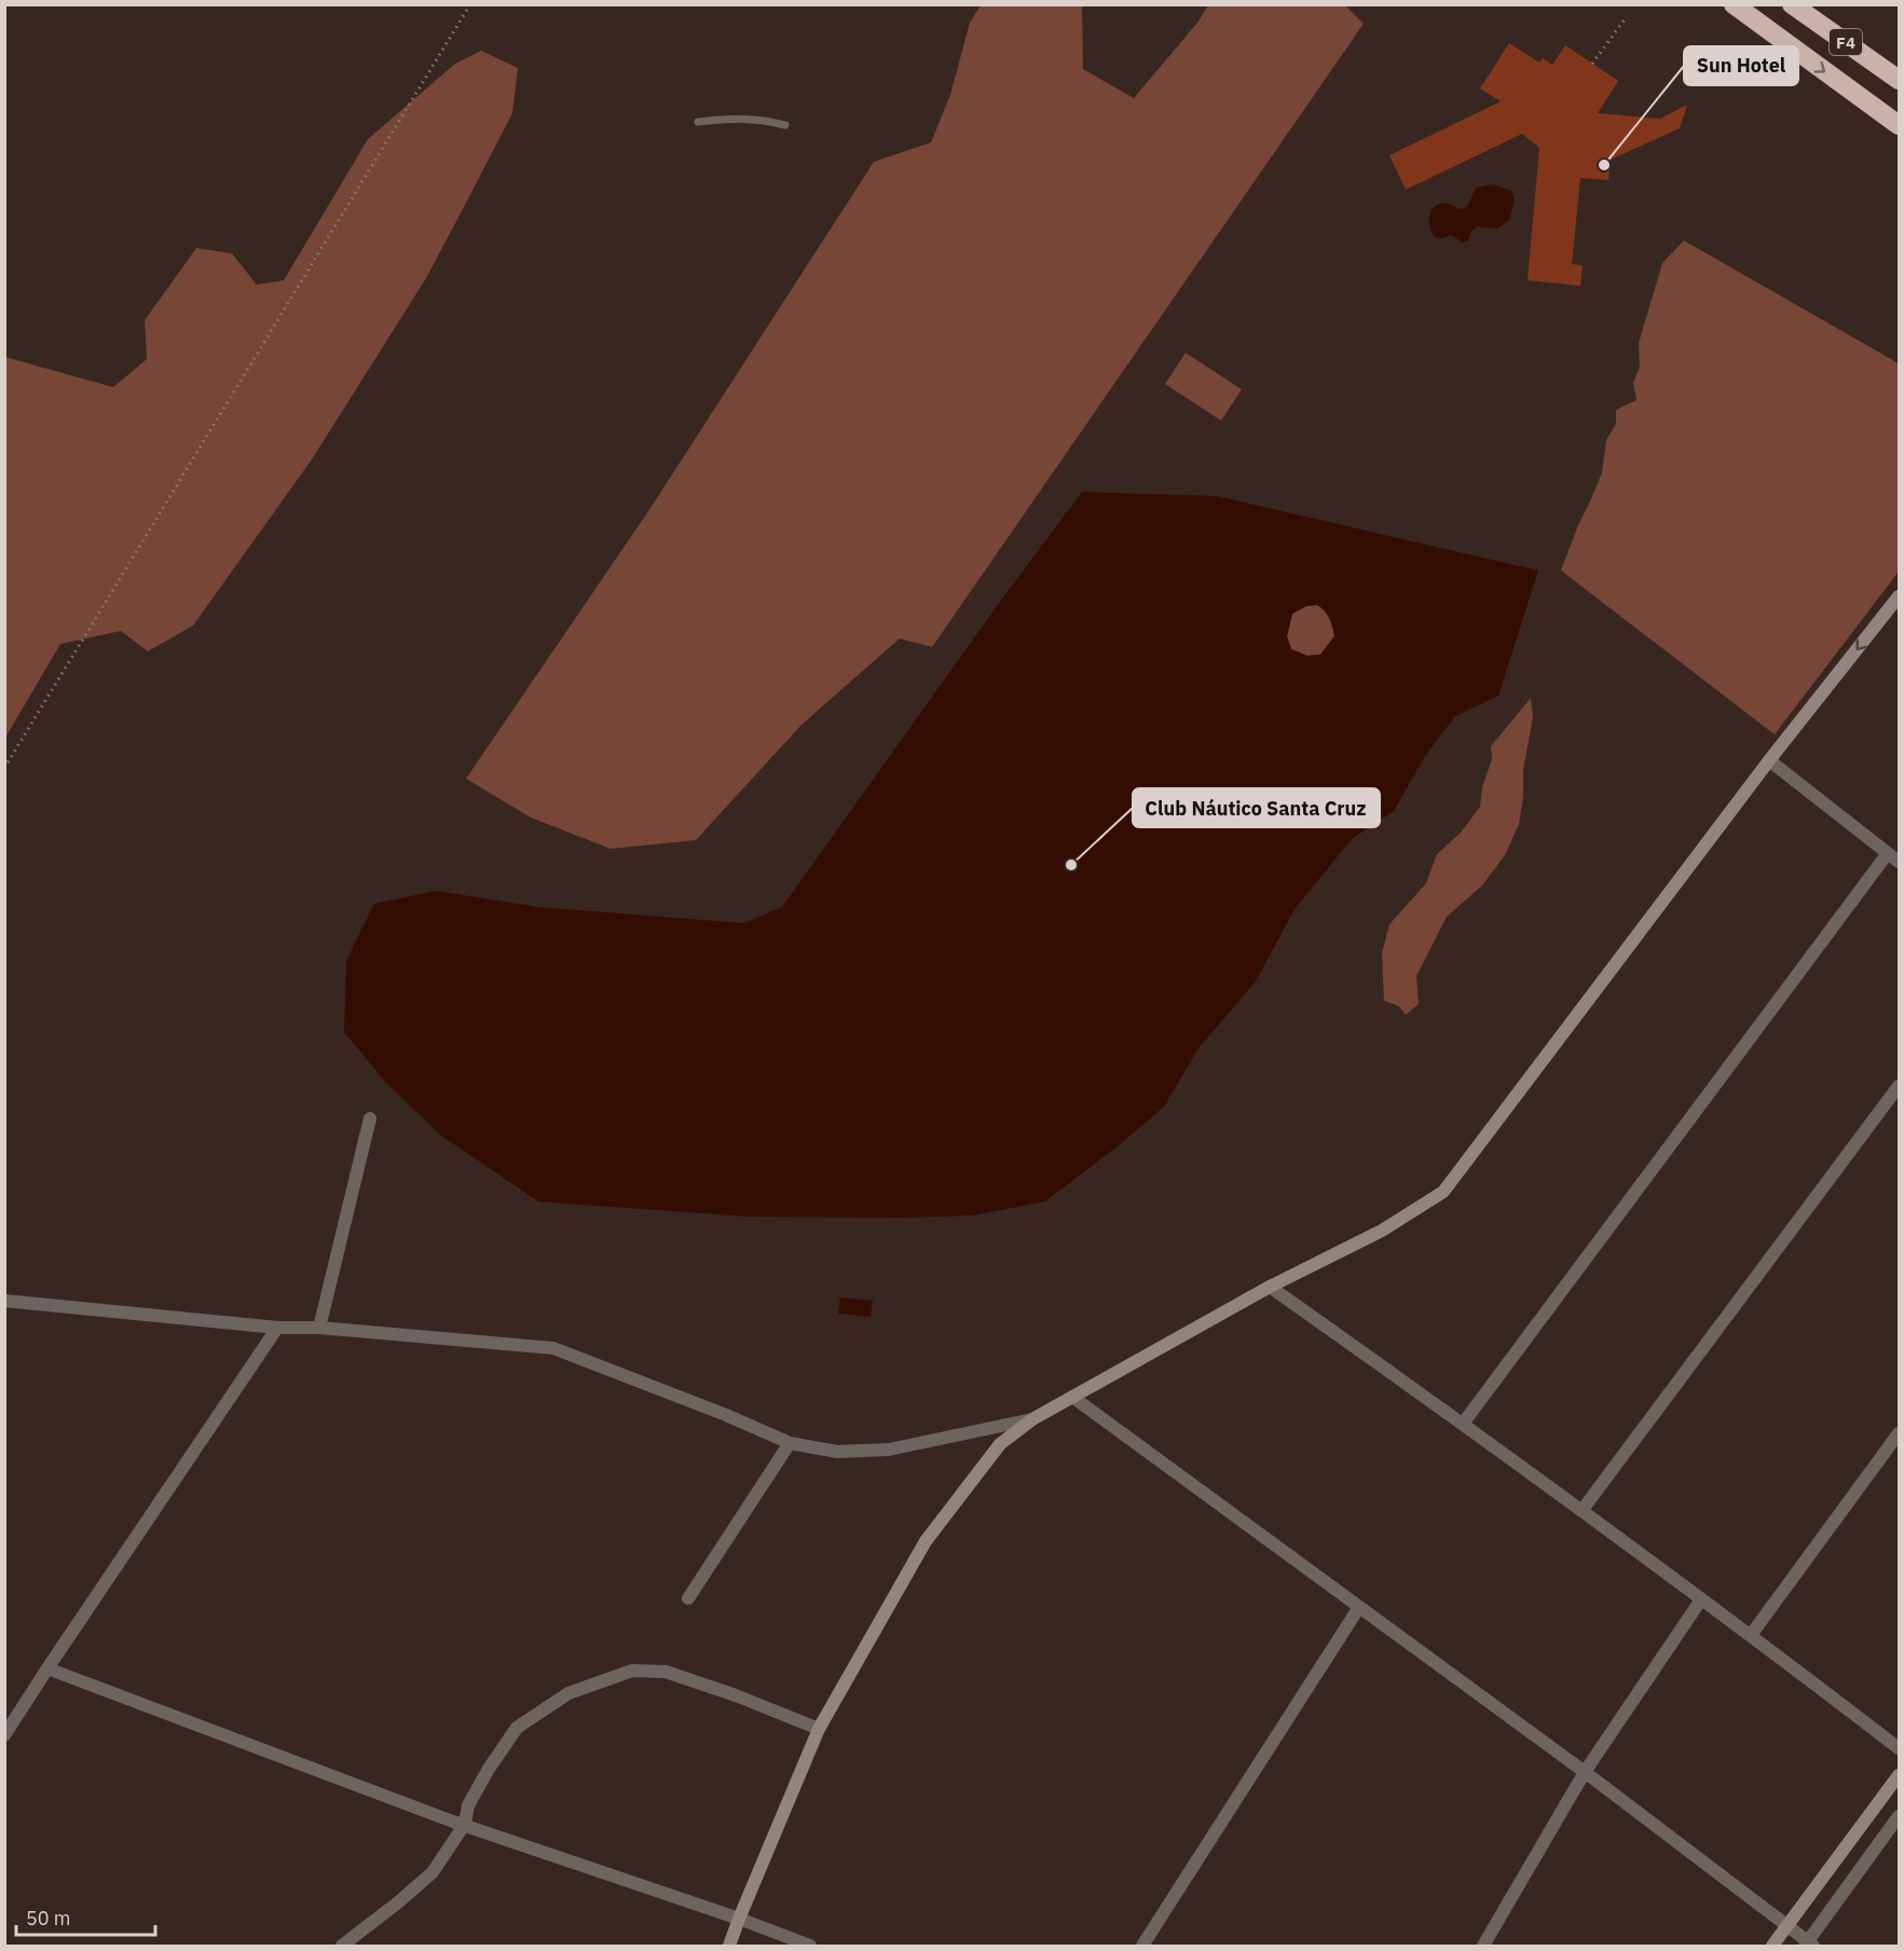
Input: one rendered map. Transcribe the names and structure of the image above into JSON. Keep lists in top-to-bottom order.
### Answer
{
  "streets": {
    "highway": ["F4"]
  },
  "places": ["Sun Hotel", "Club Náutico Santa Cruz"],
  "scale_bar": "50 m"
}
